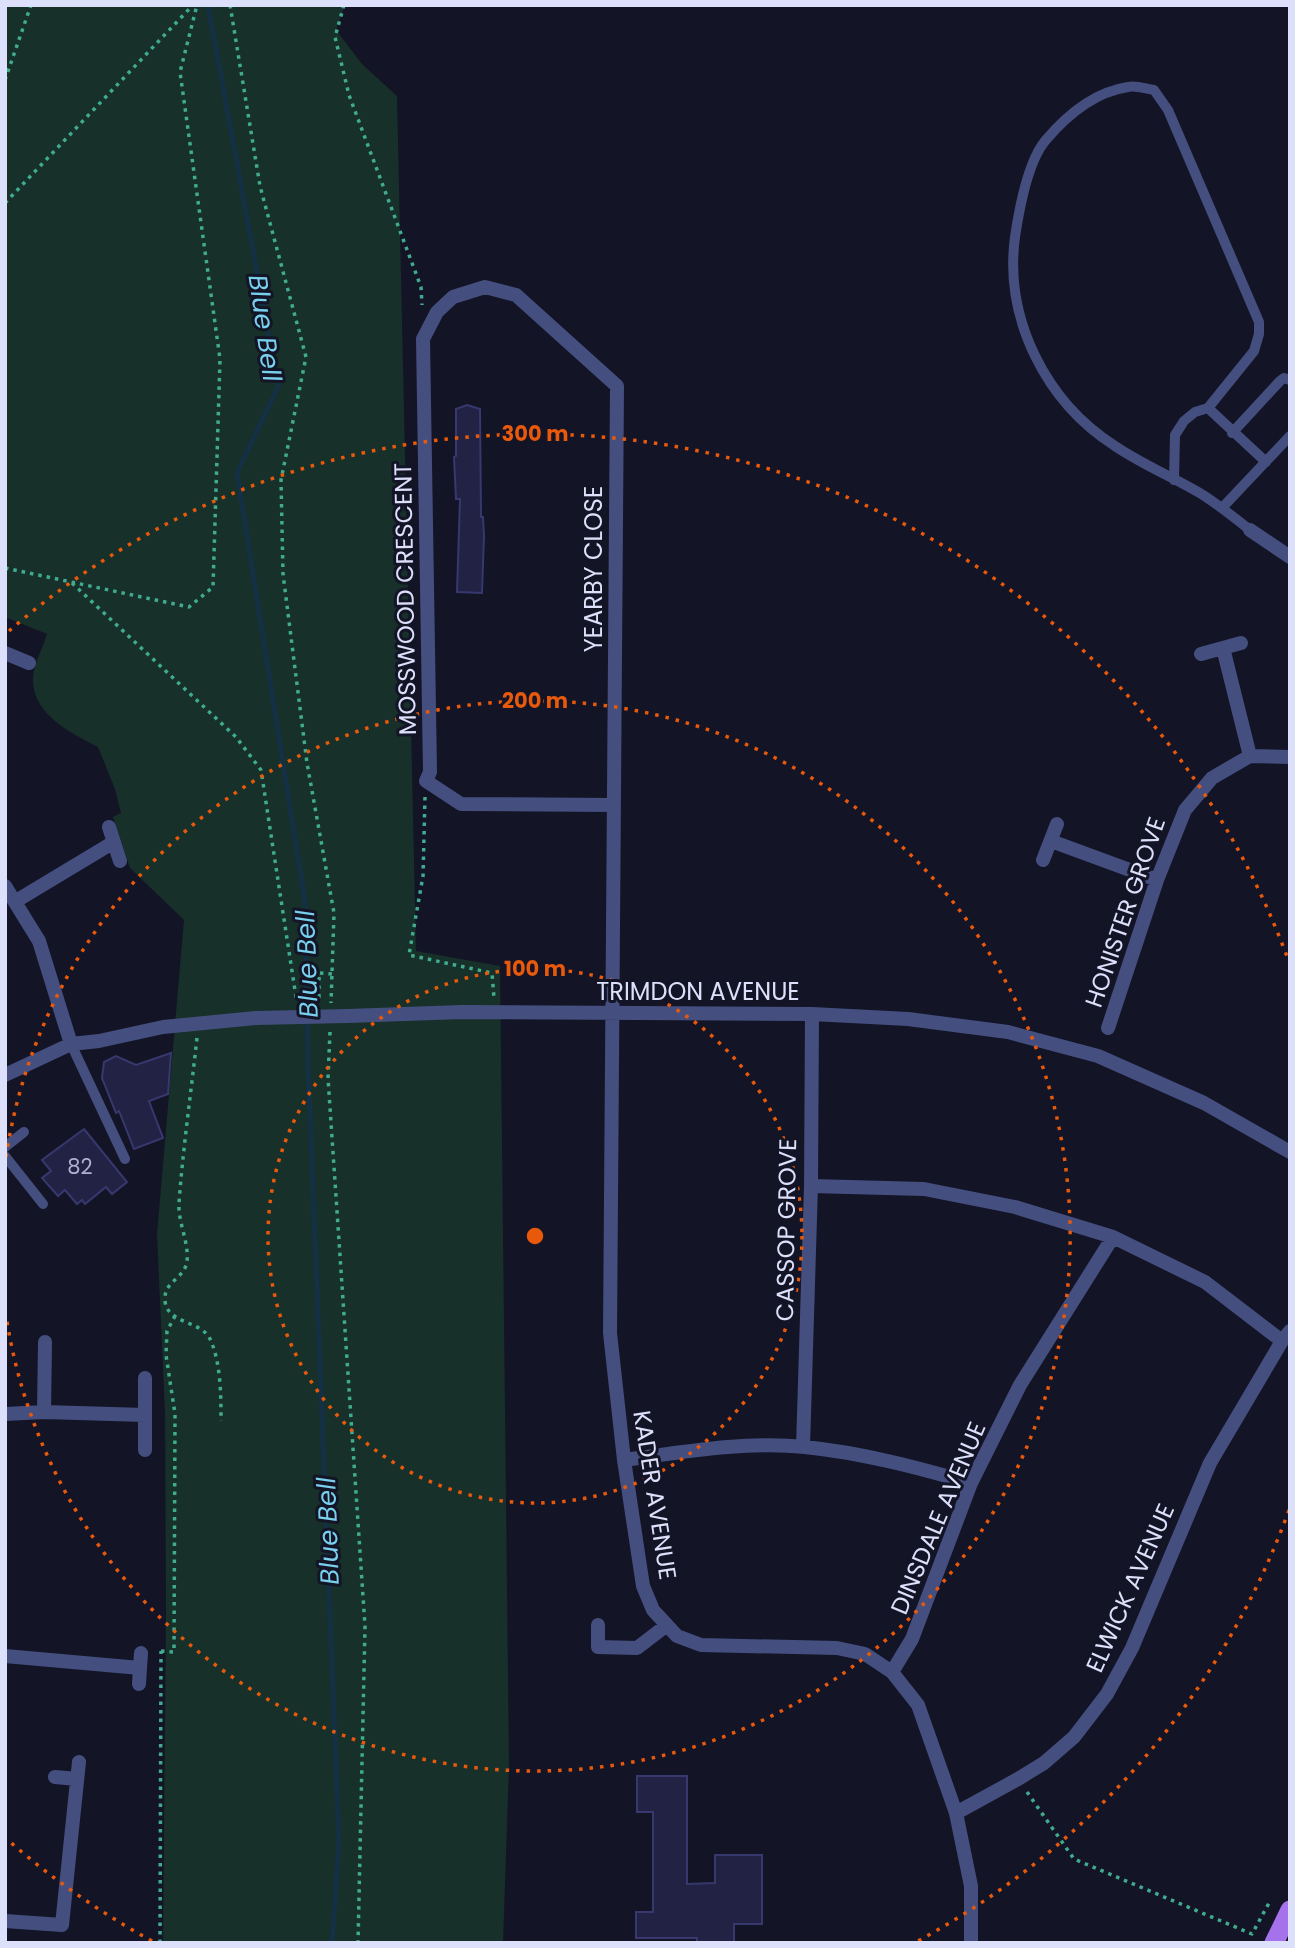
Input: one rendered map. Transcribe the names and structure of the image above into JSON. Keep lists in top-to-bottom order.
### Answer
{
  "streets": {
    "street": [
      "YEARBY CLOSE",
      "MOSSWOOD CRESCENT",
      "HONISTER GROVE",
      "TRIMDON AVENUE",
      "CASSOP GROVE",
      "KADER AVENUE",
      "DINSDALE AVENUE",
      "ELWICK AVENUE"
    ]
  },
  "crossings": [
    ["YEARBY CLOSE", "MOSSWOOD CRESCENT"],
    ["YEARBY CLOSE", "TRIMDON AVENUE"],
    ["YEARBY CLOSE", "KADER AVENUE"],
    ["TRIMDON AVENUE", "CASSOP GROVE"],
    ["TRIMDON AVENUE", "KADER AVENUE"],
    ["KADER AVENUE", "DINSDALE AVENUE"],
    ["KADER AVENUE", "ELWICK AVENUE"]
  ],
  "water": ["Blue Bell"],
  "house_numbers": ["82"],
  "rings": ["300 m", "200 m", "100 m"]
}
